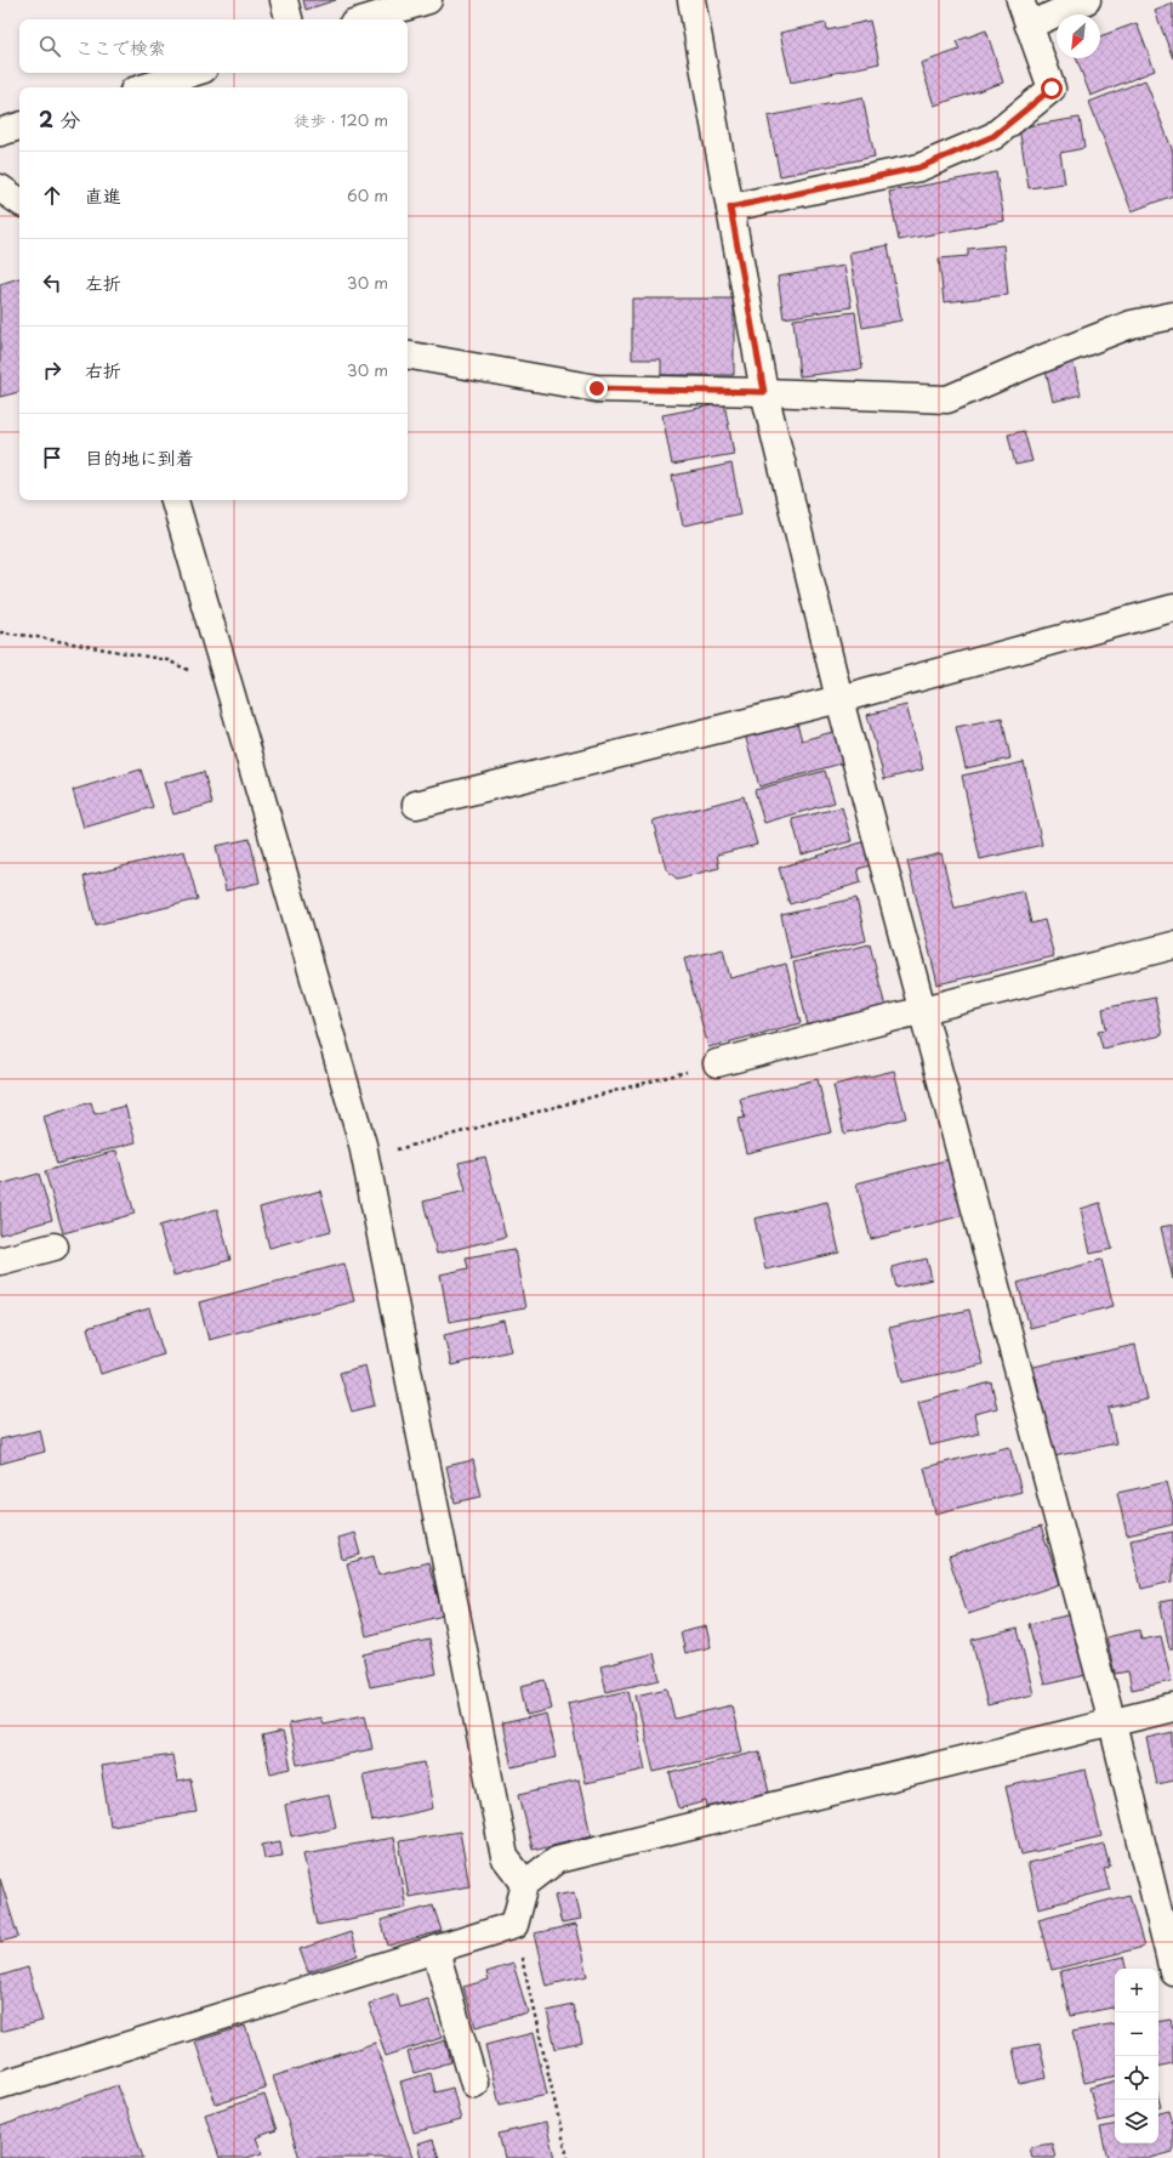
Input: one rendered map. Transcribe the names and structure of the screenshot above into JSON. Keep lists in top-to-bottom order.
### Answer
{
  "north": "bottom left",
  "page": {
    "search": "ここで検索",
    "heading": ["2 分", "徒歩 · 120 m"],
    "list": [
      ["直進", "60 m"],
      ["左折", "30 m"],
      ["右折", "30 m"],
      "目的地に到着"
    ],
    "map_buttons": ["+", "−"]
  }
}
